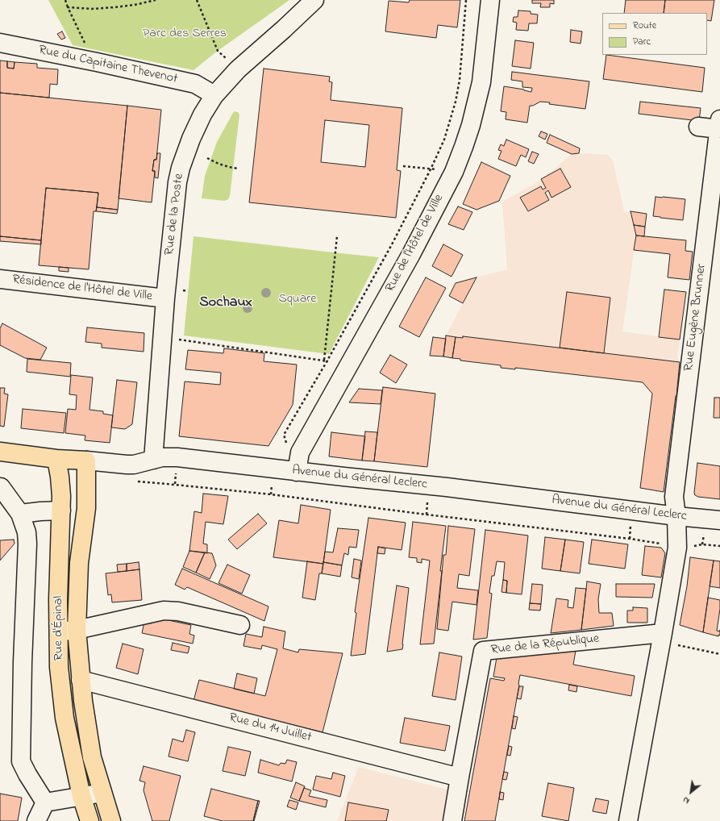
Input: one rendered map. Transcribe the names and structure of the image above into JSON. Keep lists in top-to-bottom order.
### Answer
{
  "streets": {
    "main road": ["Avenue du Général Leclerc", "Rue d'Épinal"],
    "street": [
      "Rue du Capitaine Thevenot",
      "Rue de la Poste",
      "Rue de l'Hôtel de Ville",
      "Résidence de l'Hôtel de Ville",
      "Rue Eugène Brunner",
      "Rue de la République",
      "Rue du 14 Juillet"
    ]
  },
  "crossings": [
    ["Rue du Capitaine Thevenot", "Rue de la Poste"],
    ["Rue de la Poste", "Résidence de l'Hôtel de Ville"],
    ["Rue de la Poste", "Avenue du Général Leclerc"],
    ["Rue de l'Hôtel de Ville", "Avenue du Général Leclerc"],
    ["Rue Eugène Brunner", "Avenue du Général Leclerc"],
    ["Avenue du Général Leclerc", "Rue d'Épinal"],
    ["Rue d'Épinal", "Rue du 14 Juillet"],
    ["Rue de la République", "Rue du 14 Juillet"]
  ],
  "districts": ["Sochaux"],
  "parks": ["Parc des Serres", "Square"],
  "legend": ["Route", "Parc"],
  "north": "bottom left"
}
